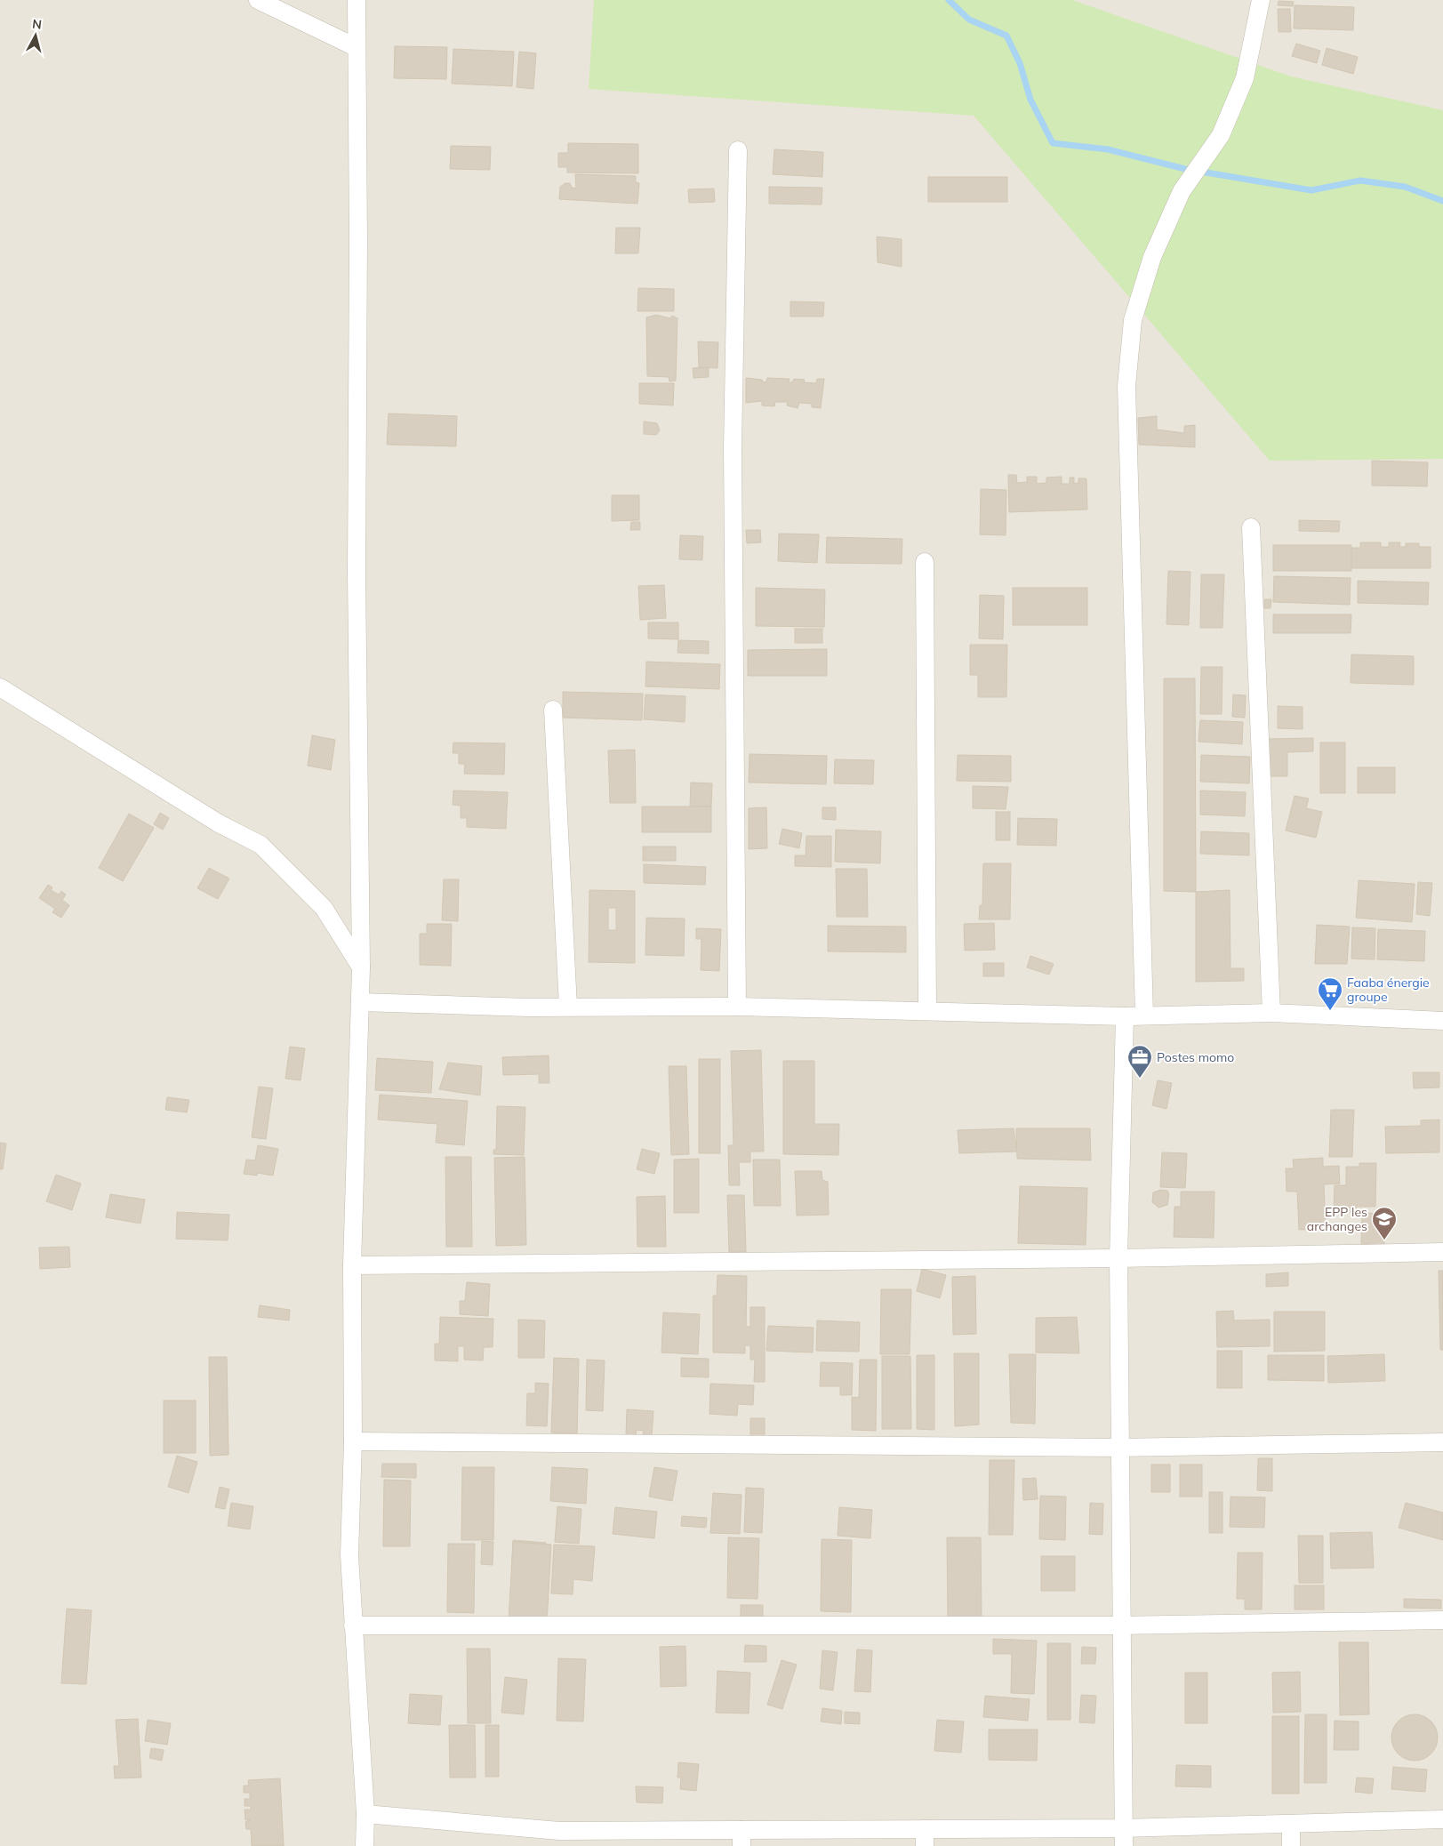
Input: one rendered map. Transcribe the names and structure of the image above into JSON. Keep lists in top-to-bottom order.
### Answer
{
  "places": {
    "supermarket": ["Faaba énergie groupe"],
    "office": ["Postes momo"],
    "school or university": ["EPP les archanges"]
  },
  "north": "top"
}
